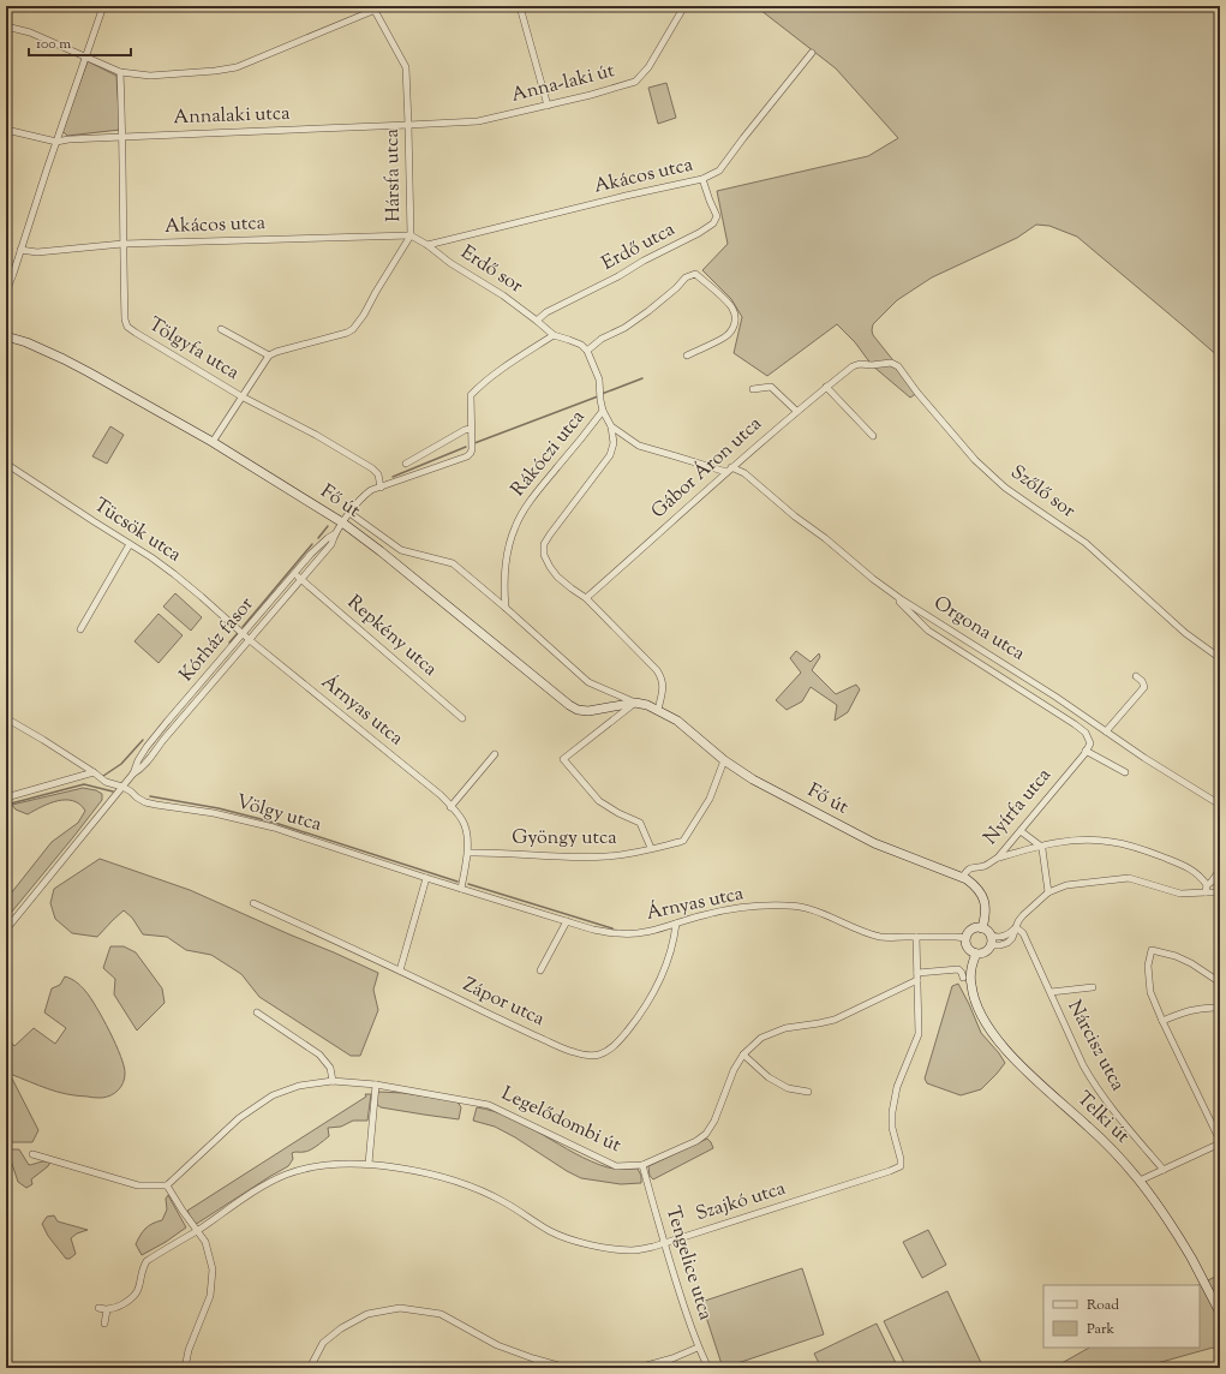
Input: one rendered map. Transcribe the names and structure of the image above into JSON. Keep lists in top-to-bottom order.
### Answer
{
  "streets": {
    "main road": ["Fő út", "Telki út"],
    "street": [
      "Anna-laki út",
      "Annalaki utca",
      "Hársfa utca",
      "Akácos utca",
      "Erdő utca",
      "Erdő sor",
      "Tölgyfa utca",
      "Rákóczi utca",
      "Gábor Áron utca",
      "Szőlő sor",
      "Tücsök utca",
      "Orgona utca",
      "Repkény utca",
      "Kórház fasor",
      "Árnyas utca",
      "Nyírfa utca",
      "Völgy utca",
      "Gyöngy utca",
      "Zápor utca",
      "Nárcisz utca",
      "Legelődombi út",
      "Szajkó utca",
      "Tengelice utca"
    ]
  },
  "crossings": [
    ["Anna-laki út", "Annalaki utca"],
    ["Anna-laki út", "Hársfa utca"],
    ["Annalaki utca", "Hársfa utca"],
    ["Annalaki utca", "Tölgyfa utca"],
    ["Hársfa utca", "Akácos utca"],
    ["Hársfa utca", "Erdő sor"],
    ["Akácos utca", "Erdő utca"],
    ["Akácos utca", "Erdő sor"],
    ["Akácos utca", "Tölgyfa utca"],
    ["Erdő utca", "Erdő sor"],
    ["Rákóczi utca", "Fő út"],
    ["Gábor Áron utca", "Szőlő sor"],
    ["Gábor Áron utca", "Orgona utca"],
    ["Fő út", "Kórház fasor"],
    ["Fő út", "Árnyas utca"],
    ["Fő út", "Nyírfa utca"],
    ["Fő út", "Gyöngy utca"],
    ["Fő út", "Telki út"],
    ["Tücsök utca", "Kórház fasor"],
    ["Tücsök utca", "Árnyas utca"],
    ["Orgona utca", "Nyírfa utca"],
    ["Repkény utca", "Kórház fasor"],
    ["Kórház fasor", "Árnyas utca"],
    ["Kórház fasor", "Völgy utca"],
    ["Árnyas utca", "Völgy utca"],
    ["Árnyas utca", "Gyöngy utca"],
    ["Árnyas utca", "Zápor utca"],
    ["Árnyas utca", "Telki út"],
    ["Árnyas utca", "Szajkó utca"],
    ["Legelődombi út", "Szajkó utca"],
    ["Legelődombi út", "Tengelice utca"],
    ["Szajkó utca", "Tengelice utca"]
  ],
  "legend": ["Road", "Park"],
  "scale_bar": "100 m"
}
